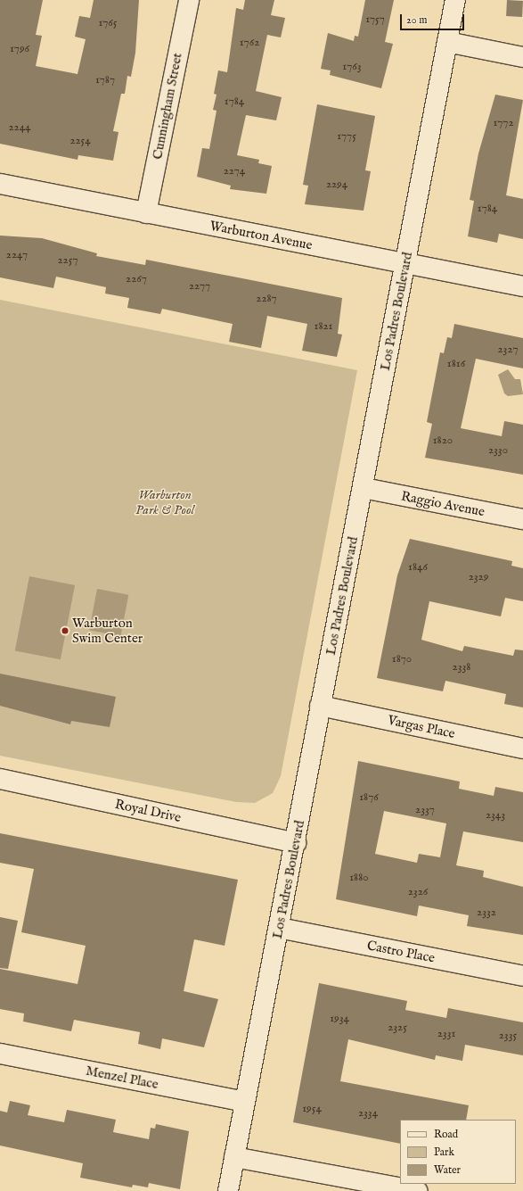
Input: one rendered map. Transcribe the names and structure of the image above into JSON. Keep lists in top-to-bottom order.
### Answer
{
  "streets": {
    "street": [
      "Cunningham Street",
      "Warburton Avenue",
      "Los Padres Boulevard",
      "Raggio Avenue",
      "Vargas Place",
      "Royal Drive",
      "Castro Place",
      "Menzel Place"
    ]
  },
  "crossings": [
    ["Cunningham Street", "Warburton Avenue"],
    ["Warburton Avenue", "Los Padres Boulevard"],
    ["Los Padres Boulevard", "Raggio Avenue"],
    ["Los Padres Boulevard", "Vargas Place"],
    ["Los Padres Boulevard", "Royal Drive"],
    ["Los Padres Boulevard", "Castro Place"],
    ["Los Padres Boulevard", "Menzel Place"]
  ],
  "parks": ["Warburton Park & Pool"],
  "places": ["Warburton Swim Center"],
  "house_numbers": [
    "1757",
    "1765",
    "1762",
    "1796",
    "1763",
    "1787",
    "1784",
    "1772",
    "2244",
    "1775",
    "2254",
    "2274",
    "2294",
    "1784",
    "2247",
    "2257",
    "2267",
    "2277",
    "2287",
    "1821",
    "2327",
    "1816",
    "1820",
    "2330",
    "1846",
    "2329",
    "1870",
    "2338",
    "1876",
    "2337",
    "2343",
    "1880",
    "2326",
    "2332",
    "1934",
    "2325",
    "2331",
    "2335",
    "1954",
    "2334"
  ],
  "legend": ["Road", "Park", "Water"],
  "scale_bar": "20 m"
}
